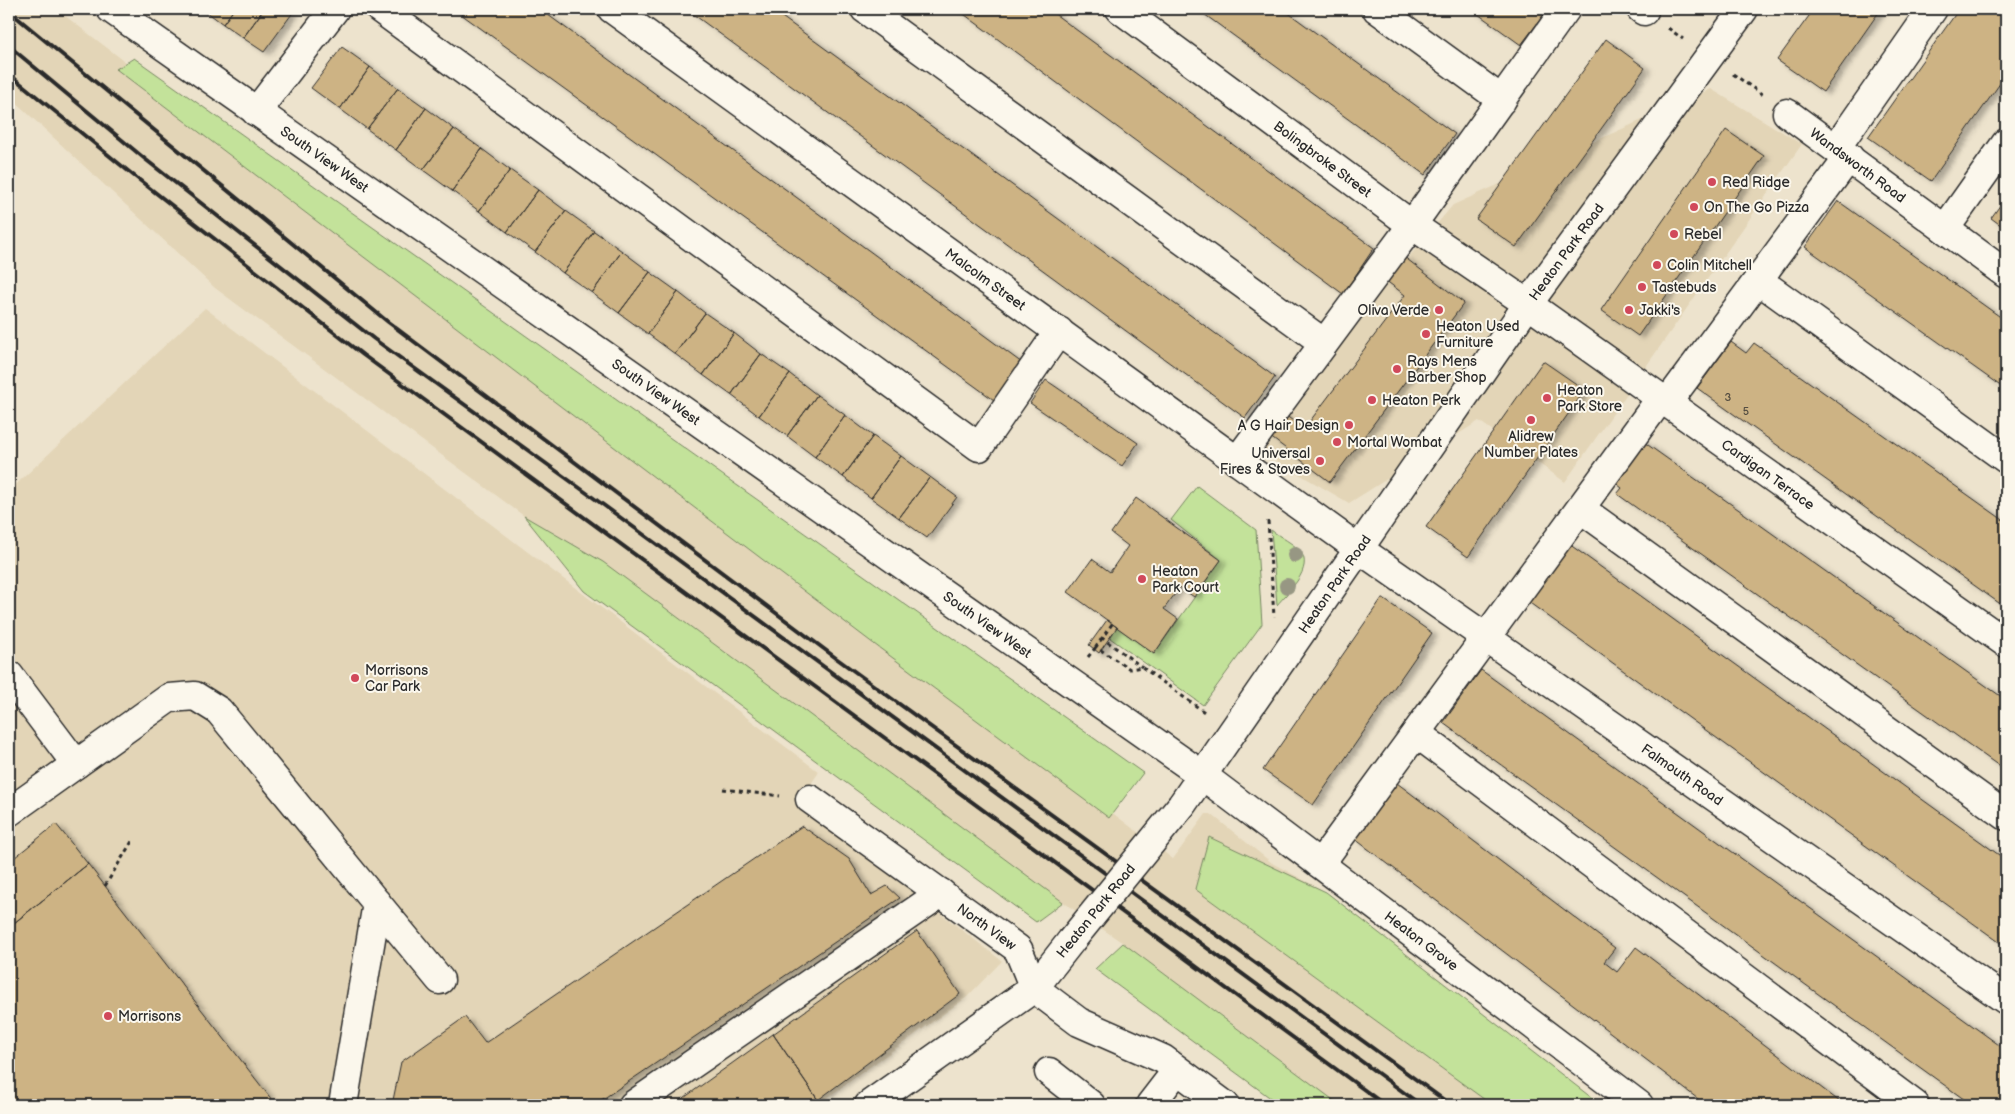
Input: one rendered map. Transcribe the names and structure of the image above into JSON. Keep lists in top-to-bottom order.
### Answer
{
  "streets": {
    "street": [
      "Bolingbroke Street",
      "South View West",
      "Wandsworth Road",
      "Heaton Park Road",
      "Malcolm Street",
      "Cardigan Terrace",
      "Falmouth Road",
      "North View",
      "Heaton Grove"
    ]
  },
  "crossings": [
    ["Bolingbroke Street", "Heaton Park Road"],
    ["Bolingbroke Street", "Cardigan Terrace"],
    ["South View West", "Heaton Park Road"],
    ["South View West", "Heaton Grove"],
    ["Heaton Park Road", "Malcolm Street"],
    ["Heaton Park Road", "Cardigan Terrace"],
    ["Heaton Park Road", "Falmouth Road"],
    ["Heaton Park Road", "North View"],
    ["Heaton Park Road", "Heaton Grove"],
    ["Malcolm Street", "Falmouth Road"]
  ],
  "places": [
    "Red Ridge",
    "On The Go Pizza",
    "Rebel",
    "Colin Mitchell",
    "Tastebuds",
    "Oliva Verde",
    "Jakki's",
    "Heaton Used Furniture",
    "Rays Mens Barber Shop",
    "Heaton Park Store",
    "Heaton Perk",
    "Alidrew Number Plates",
    "A G Hair Design",
    "Mortal Wombat",
    "Universal Fires & Stoves",
    "Heaton Park Court",
    "Morrisons Car Park",
    "Morrisons"
  ],
  "house_numbers": ["3", "5"]
}
